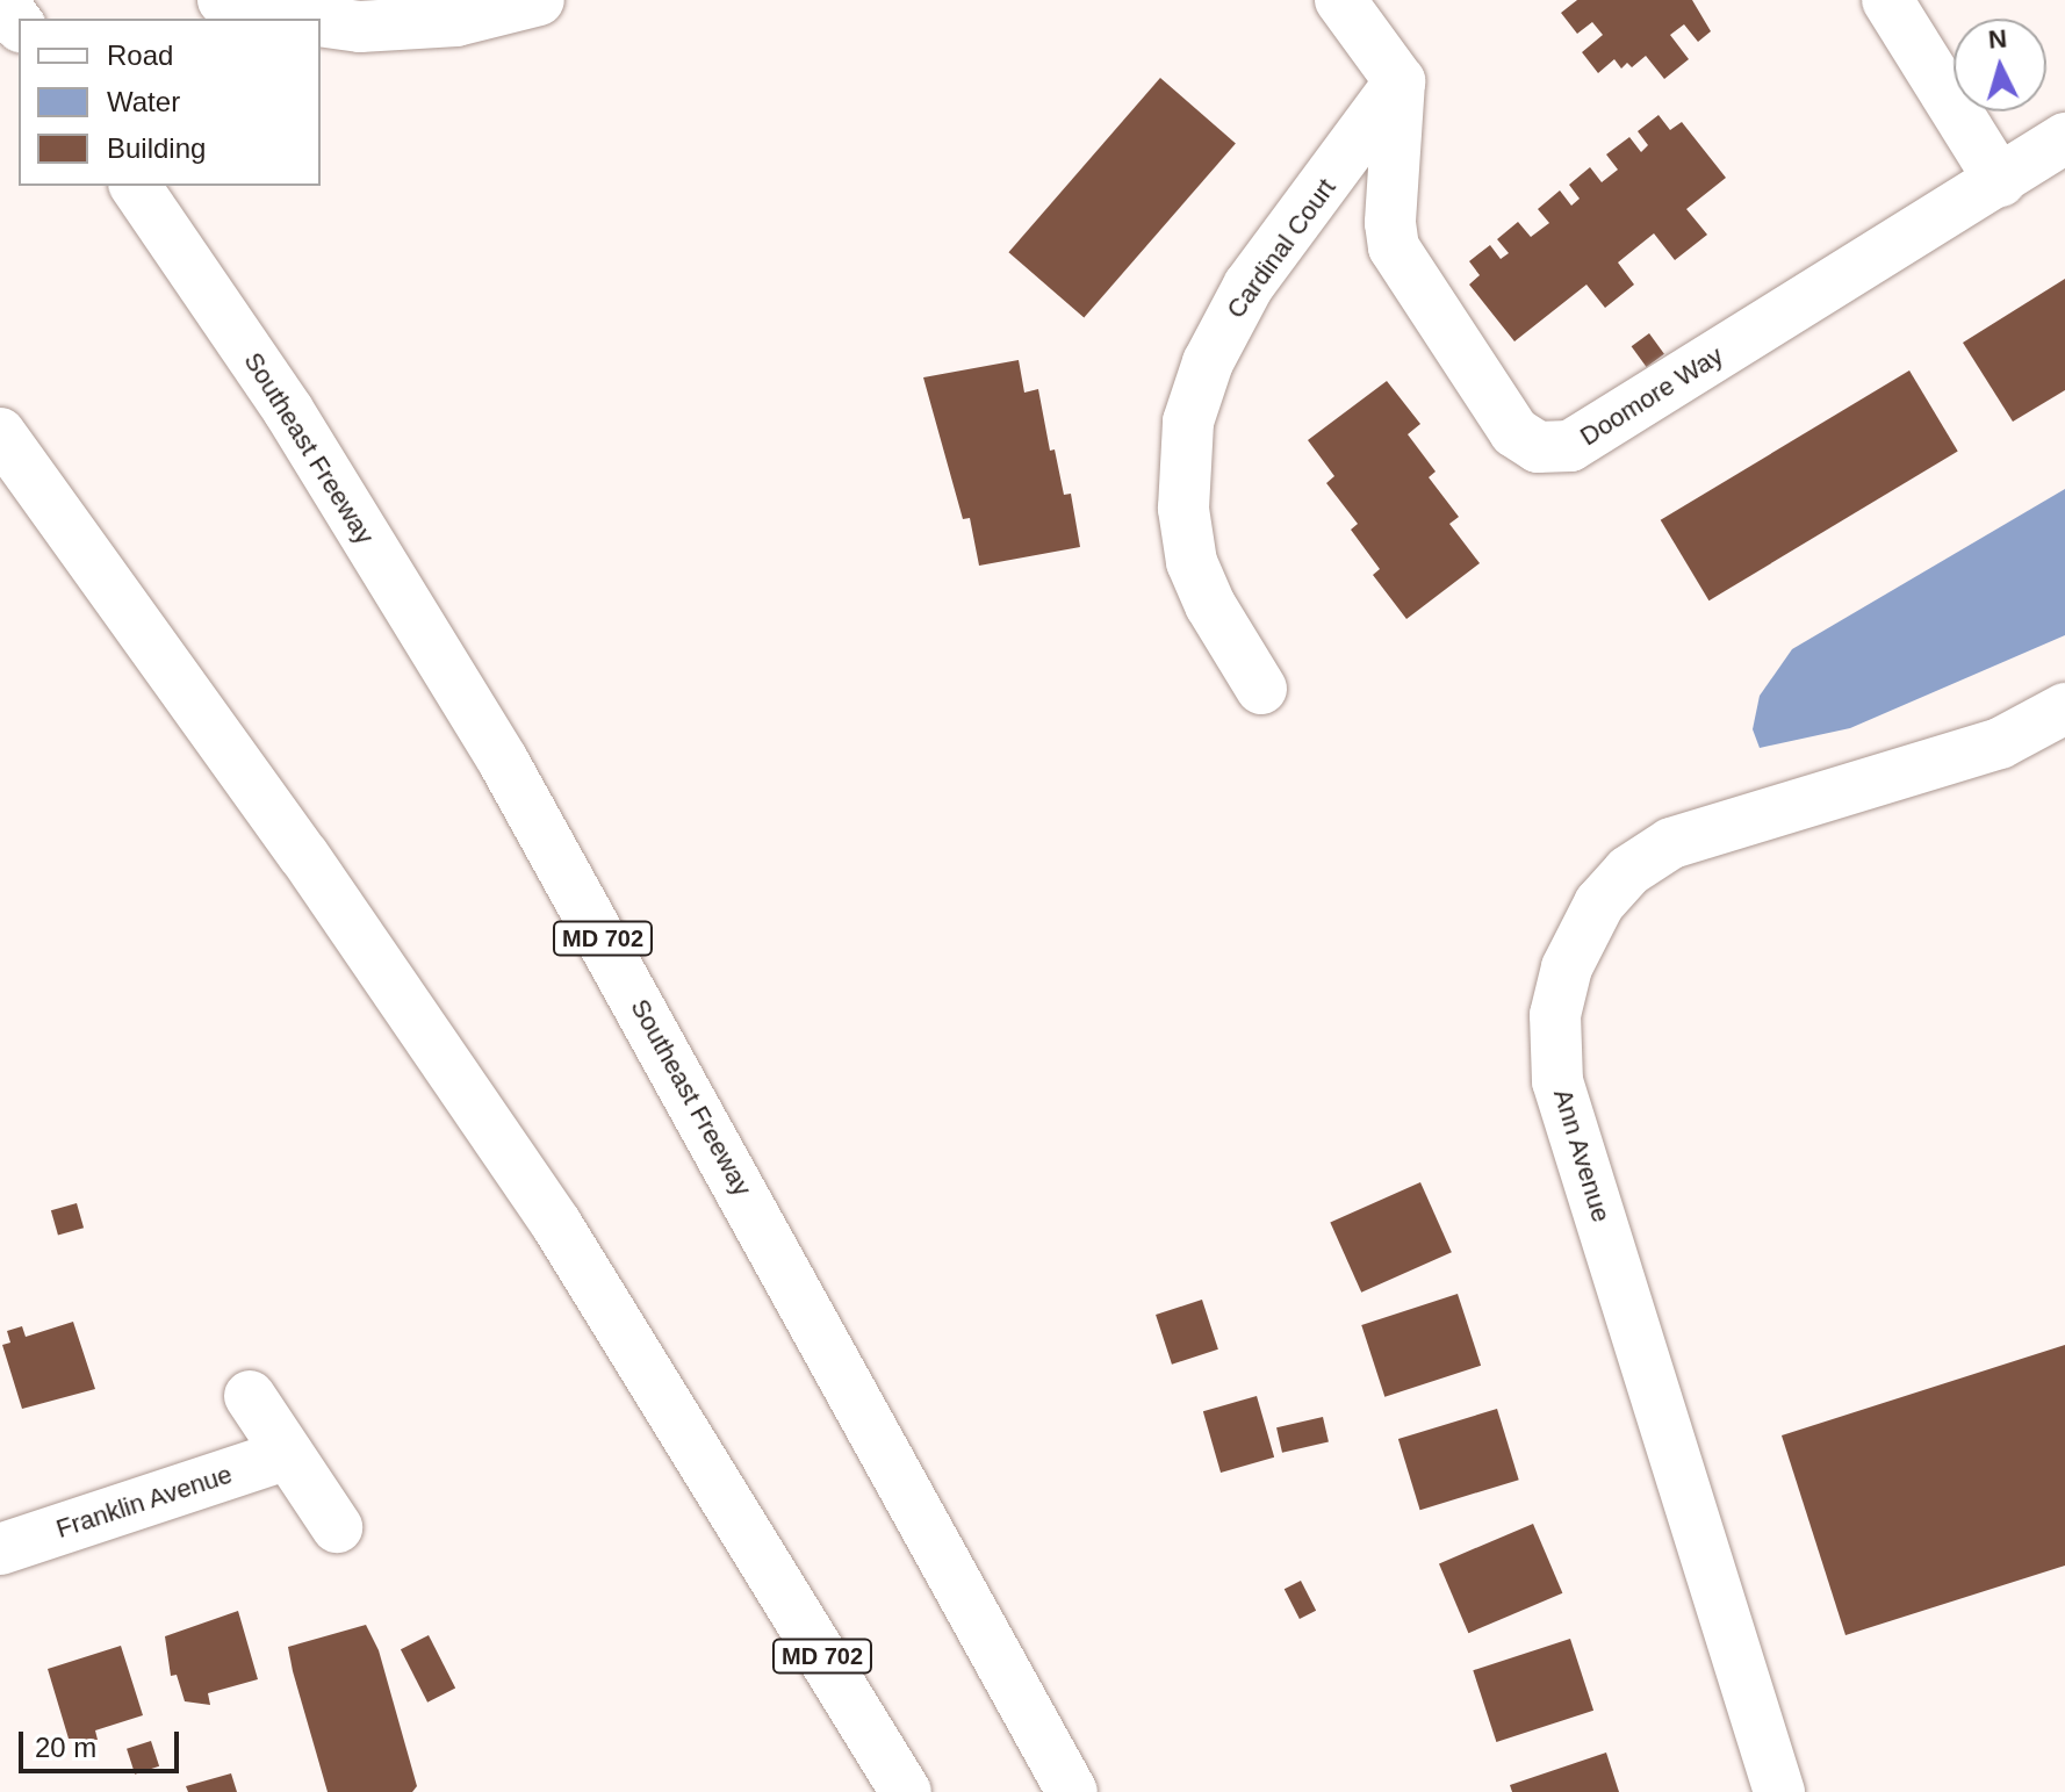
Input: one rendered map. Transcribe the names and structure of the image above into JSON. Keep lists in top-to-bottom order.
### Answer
{
  "streets": {
    "main road": [
      "Cardinal Court",
      "Doomore Way",
      "Southeast Freeway",
      "MD 702",
      "Ann Avenue",
      "Franklin Avenue"
    ]
  },
  "crossings": [
    ["Cardinal Court", "Doomore Way"]
  ],
  "legend": ["Road", "Water", "Building"],
  "scale_bar": "20 m",
  "north": "top"
}
